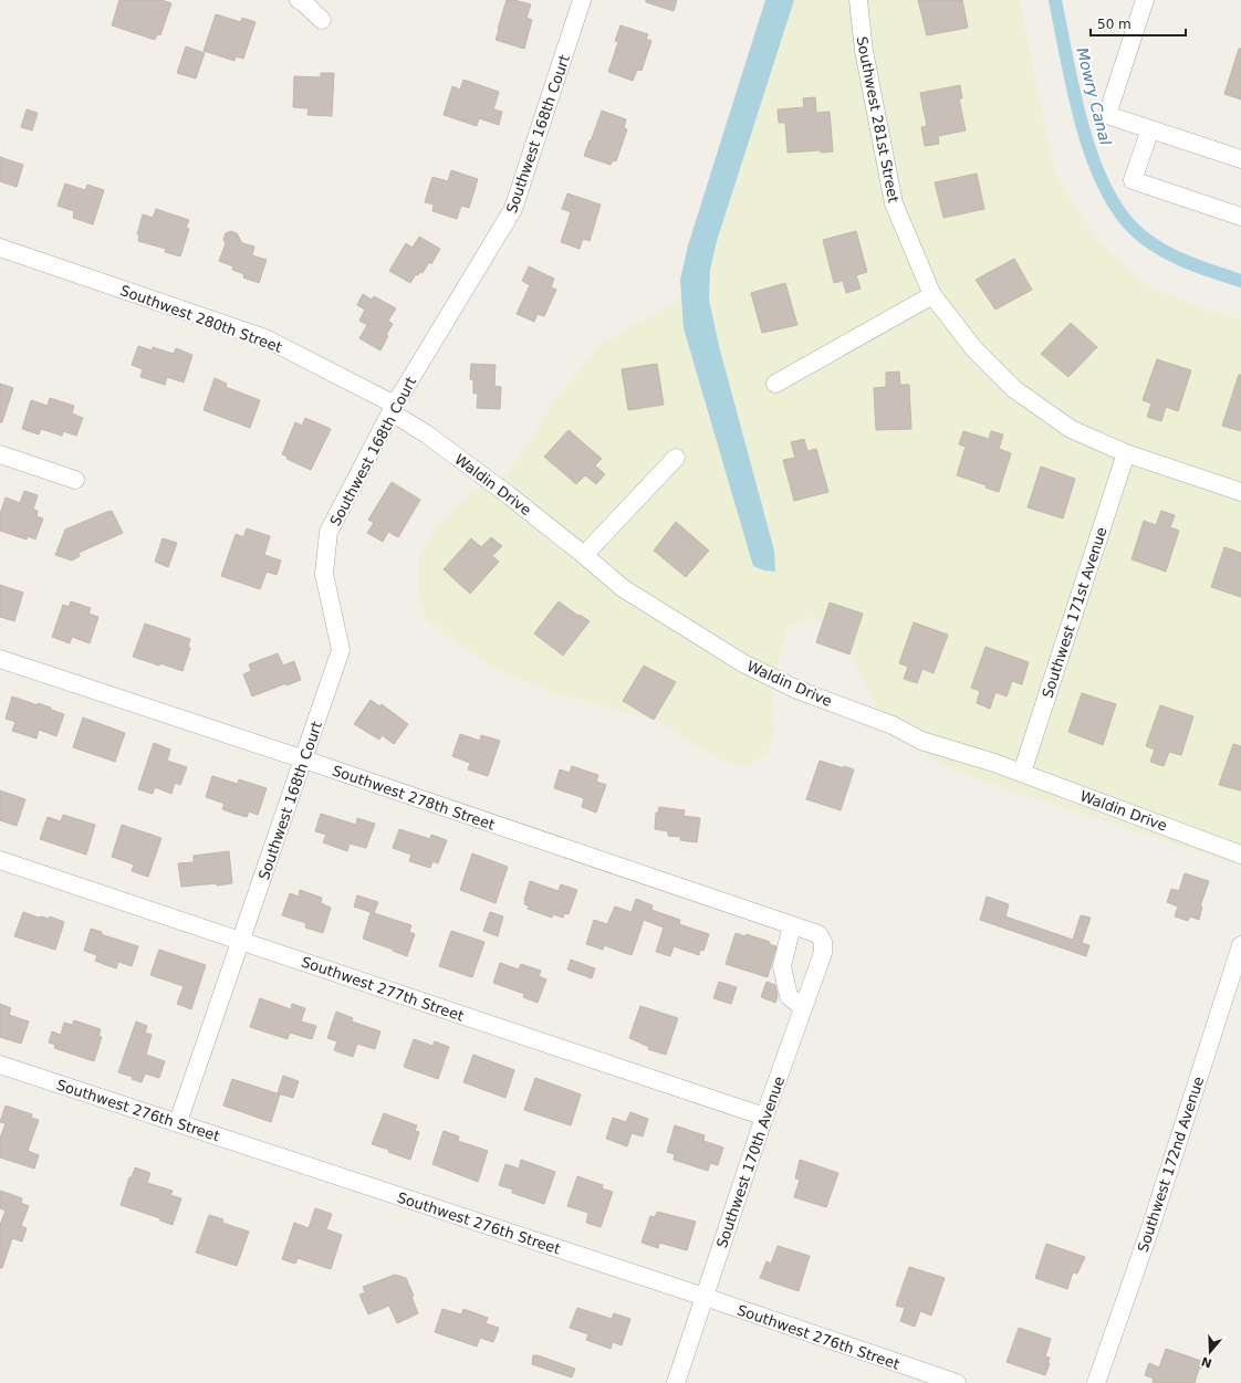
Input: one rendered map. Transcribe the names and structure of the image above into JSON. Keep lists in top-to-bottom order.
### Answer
{
  "streets": {
    "street": [
      "Southwest 281st Street",
      "Southwest 168th Court",
      "Southwest 280th Street",
      "Waldin Drive",
      "Southwest 171st Avenue",
      "Southwest 278th Street",
      "Southwest 277th Street",
      "Southwest 276th Street",
      "Southwest 170th Avenue",
      "Southwest 172nd Avenue"
    ]
  },
  "crossings": [
    ["Southwest 281st Street", "Southwest 171st Avenue"],
    ["Southwest 168th Court", "Southwest 280th Street"],
    ["Southwest 168th Court", "Waldin Drive"],
    ["Southwest 168th Court", "Southwest 278th Street"],
    ["Southwest 168th Court", "Southwest 277th Street"],
    ["Southwest 168th Court", "Southwest 276th Street"],
    ["Southwest 280th Street", "Waldin Drive"],
    ["Waldin Drive", "Southwest 171st Avenue"],
    ["Southwest 278th Street", "Southwest 170th Avenue"],
    ["Southwest 277th Street", "Southwest 170th Avenue"],
    ["Southwest 276th Street", "Southwest 170th Avenue"]
  ],
  "water": ["Mowry Canal"],
  "scale_bar": "50 m",
  "north": "bottom"
}
